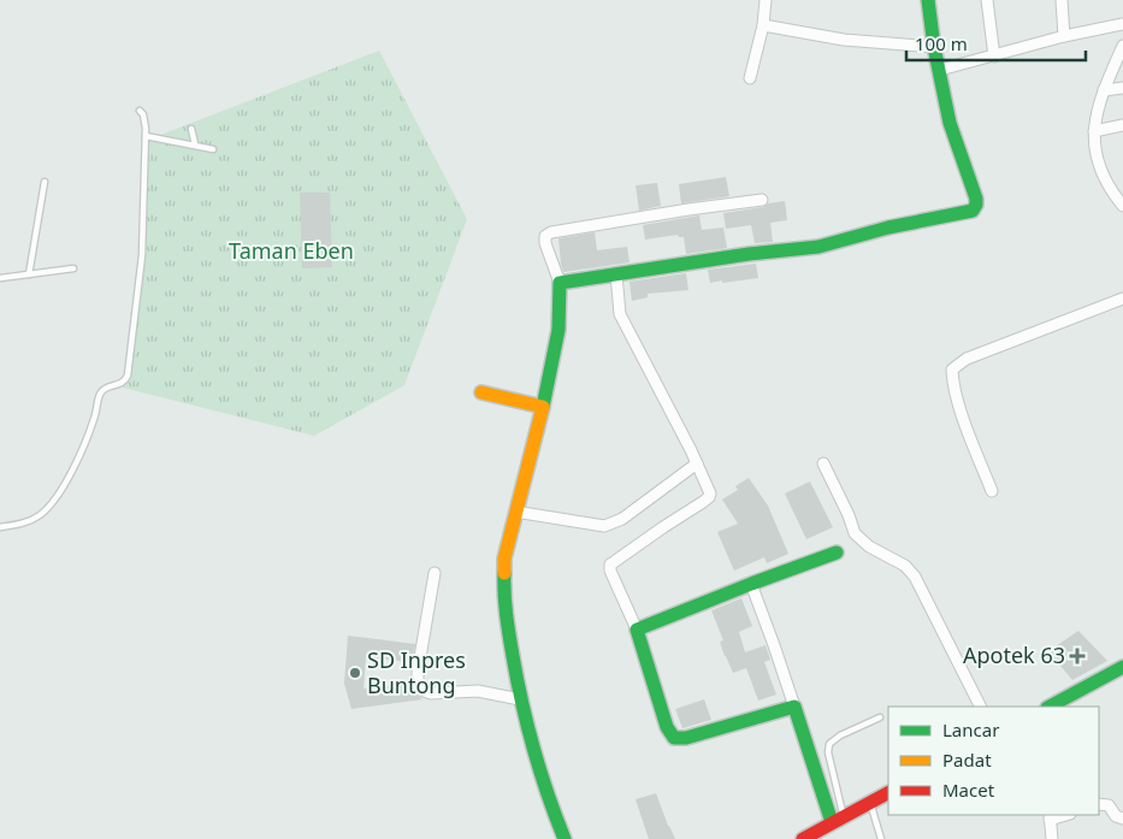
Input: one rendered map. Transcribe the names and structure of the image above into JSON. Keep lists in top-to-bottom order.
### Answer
{
  "parks": ["Taman Eben"],
  "places": {
    "health": ["Apotek 63"],
    "other": ["SD Inpres Buntong"]
  },
  "legend": ["Lancar", "Padat", "Macet"],
  "scale_bar": "100 m"
}
